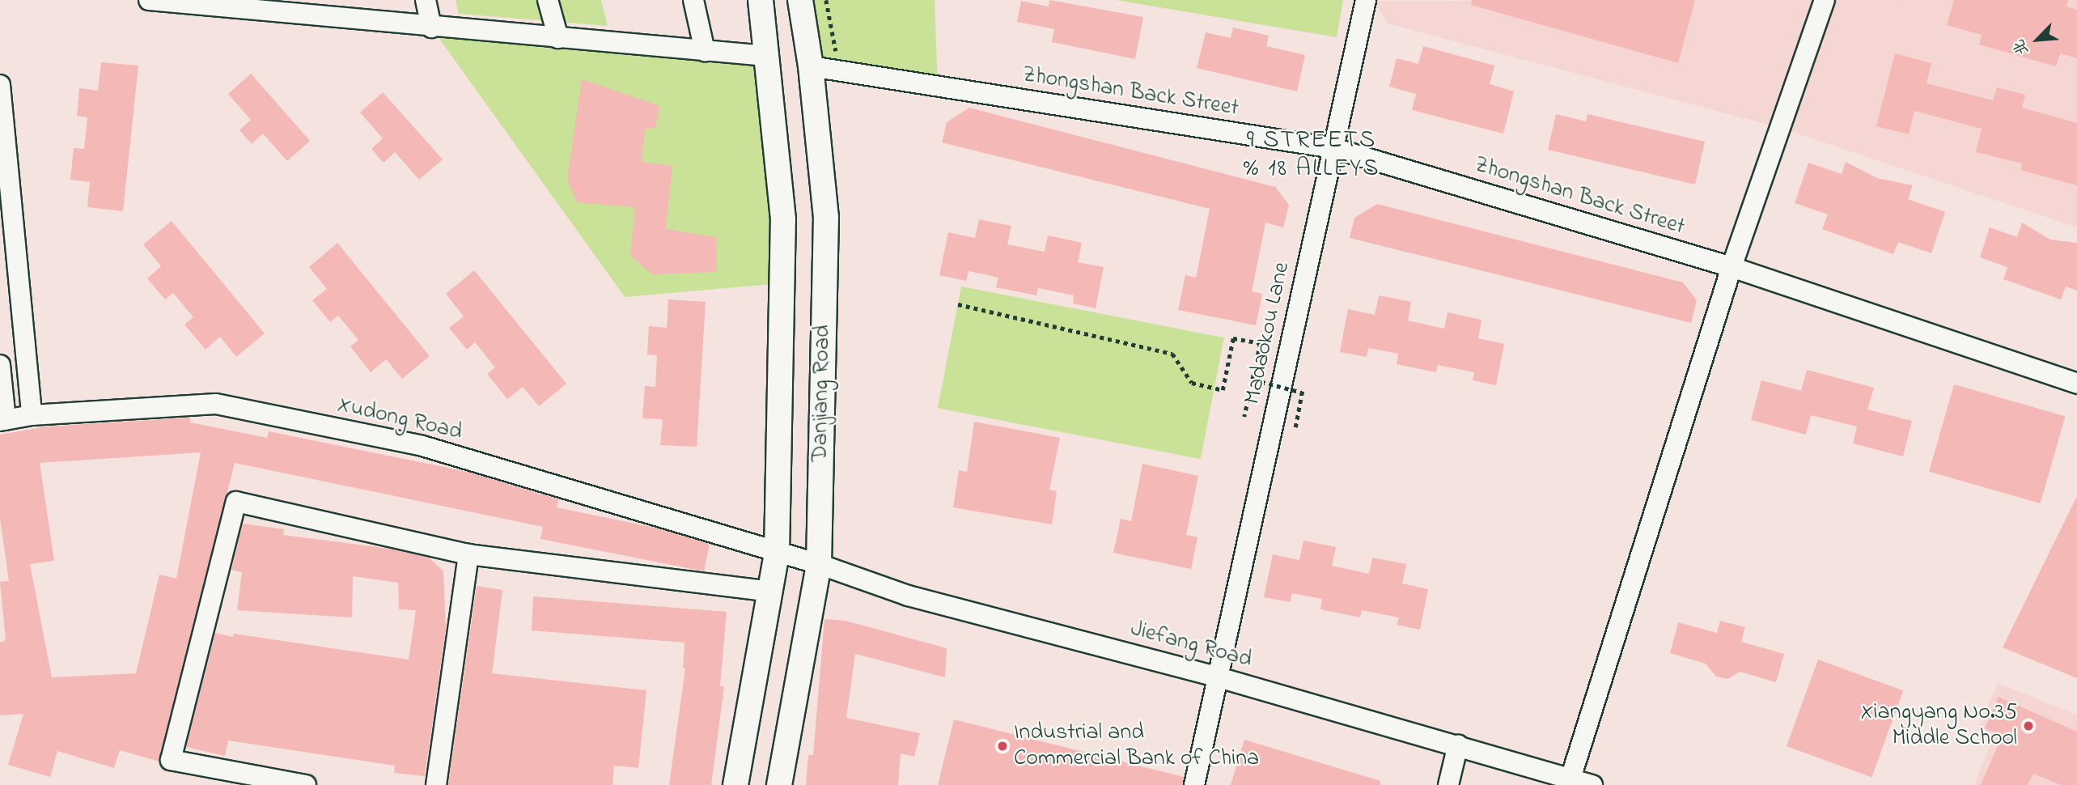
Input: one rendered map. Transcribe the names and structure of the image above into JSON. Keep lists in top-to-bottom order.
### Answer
{
  "streets": {
    "main road": ["Danjiang Road"],
    "street": [
      "Zhongshan Back Street",
      "Madaokou Lane",
      "Xudong Road",
      "Jiefang Road"
    ]
  },
  "crossings": [
    ["Zhongshan Back Street", "Madaokou Lane"],
    ["Zhongshan Back Street", "Danjiang Road"],
    ["Madaokou Lane", "Jiefang Road"],
    ["Danjiang Road", "Xudong Road"],
    ["Danjiang Road", "Jiefang Road"],
    ["Xudong Road", "Jiefang Road"]
  ],
  "districts": ["9 STREETS % 18 ALLEYS"],
  "places": ["Xiangyang No.35 Middle School", "Industrial and Commercial Bank of China"],
  "north": "bottom left"
}
